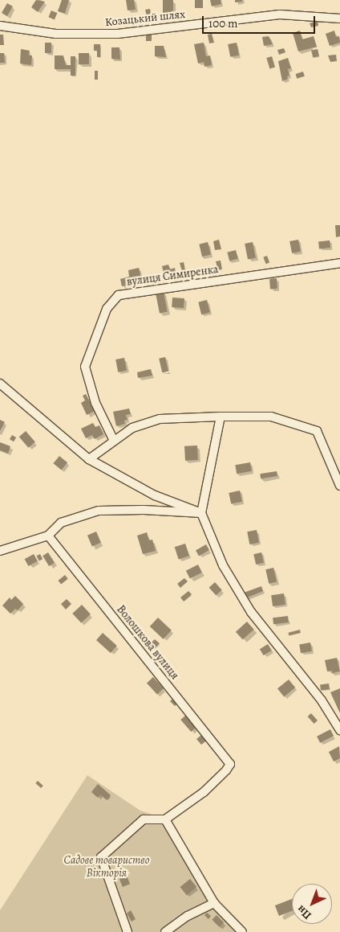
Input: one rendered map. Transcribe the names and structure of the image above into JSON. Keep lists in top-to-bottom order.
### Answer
{
  "streets": {
    "street": ["Козацький шлях", "вулиця Симиренка", "Волошкова вулиця"]
  },
  "parks": ["Садове товариство Вікторія"],
  "scale_bar": "100 m",
  "north": "bottom left"
}
